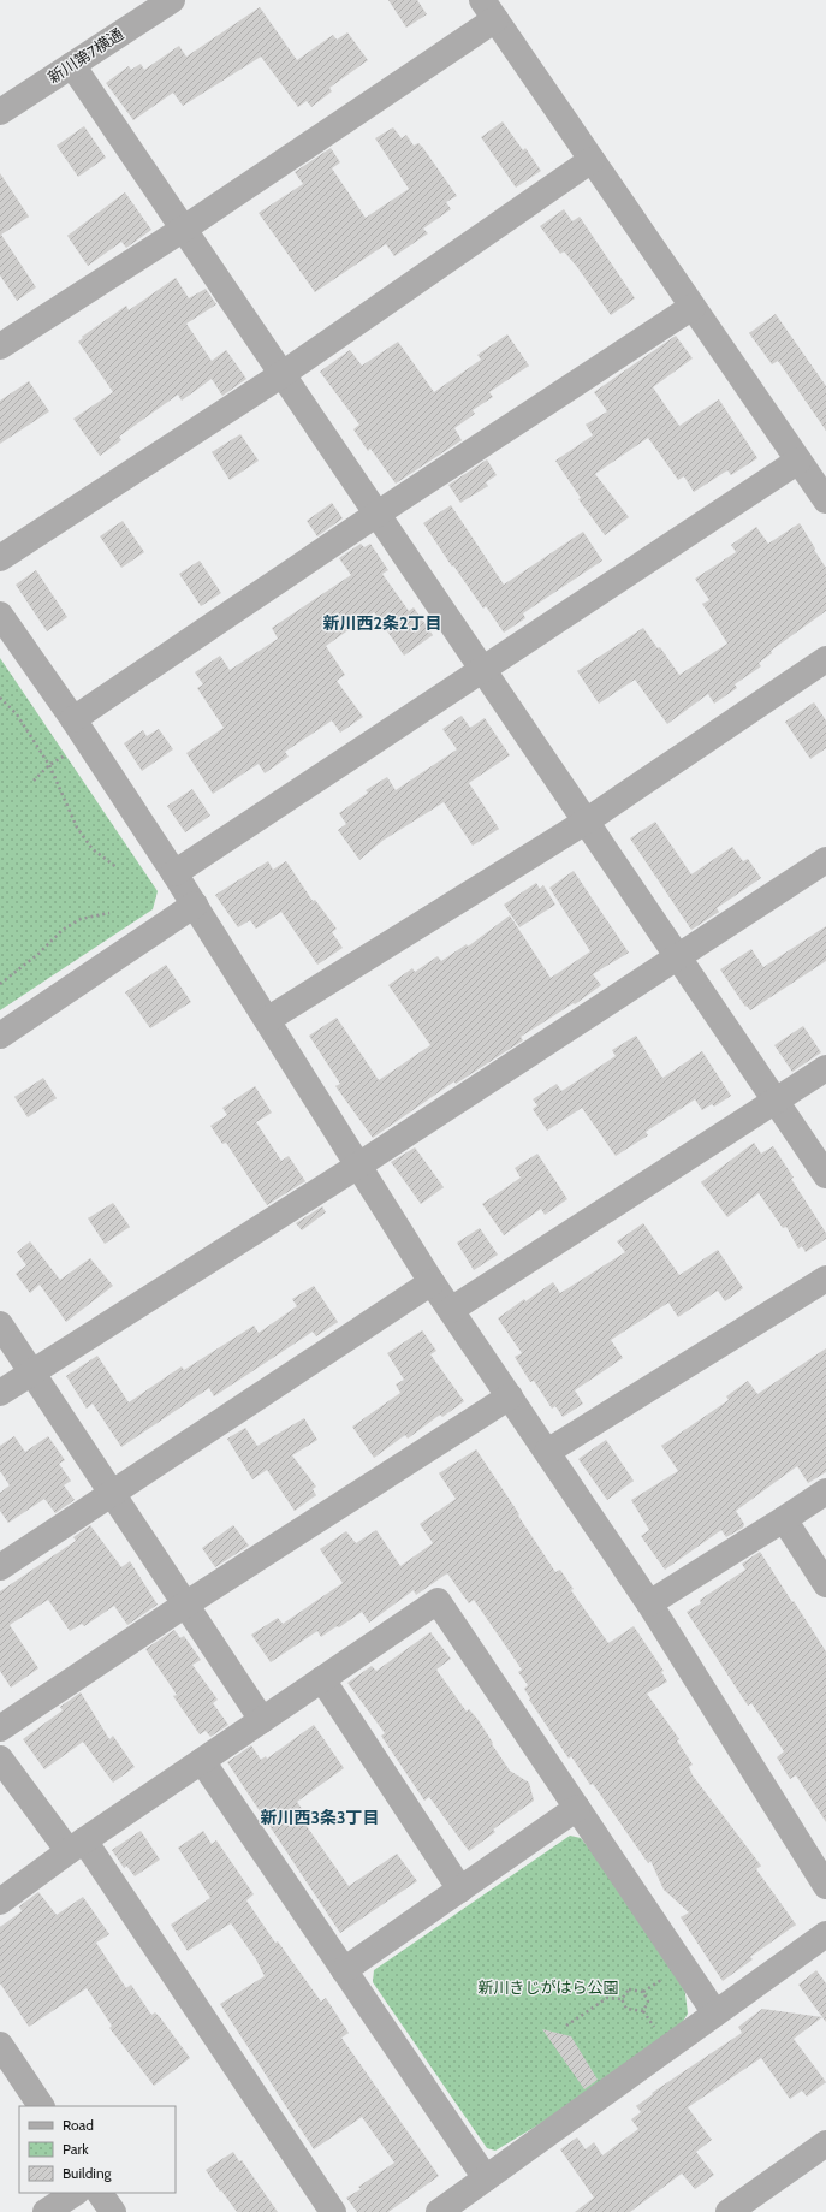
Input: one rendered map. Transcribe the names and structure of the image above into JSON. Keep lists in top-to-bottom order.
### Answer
{
  "streets": {
    "street": ["新川第7横通"]
  },
  "districts": ["新川西2条2丁目", "新川西3条3丁目"],
  "parks": ["新川きじがはら公園"],
  "legend": ["Road", "Park", "Building"]
}
